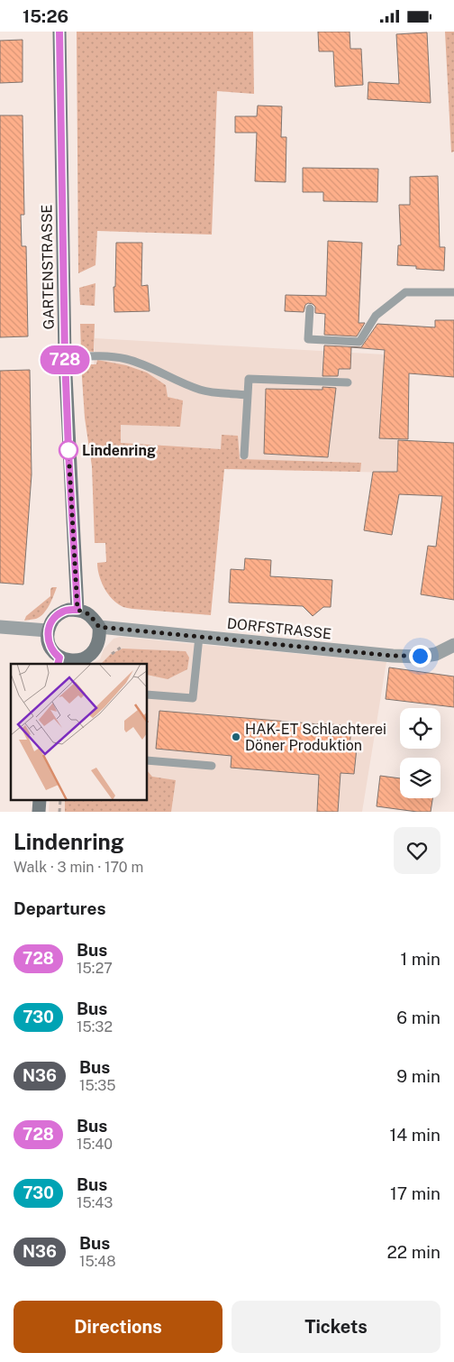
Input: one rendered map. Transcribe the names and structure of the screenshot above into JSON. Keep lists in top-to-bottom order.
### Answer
{
  "streets": {
    "street": ["GARTENSTRASSE", "DORFSTRASSE"]
  },
  "crossings": [
    ["GARTENSTRASSE", "DORFSTRASSE"]
  ],
  "places": ["Lindenring", "HAK-ET Schlachterei Döner Produktion"],
  "lines": ["bus line 728"],
  "page": {
    "status": "15:26",
    "on_map": "728",
    "heading": [
      ["Lindenring", "Walk · 3 min · 170 m"],
      "Departures"
    ],
    "list": [
      {
        "mark": "728",
        "name": "Bus",
        "note": "15:27",
        "value": "1 min"
      },
      {
        "mark": "730",
        "name": "Bus",
        "note": "15:32",
        "value": "6 min"
      },
      {
        "mark": "N36",
        "name": "Bus",
        "note": "15:35",
        "value": "9 min"
      },
      {
        "mark": "728",
        "name": "Bus",
        "note": "15:40",
        "value": "14 min"
      },
      {
        "mark": "730",
        "name": "Bus",
        "note": "15:43",
        "value": "17 min"
      },
      {
        "mark": "N36",
        "name": "Bus",
        "note": "15:48",
        "value": "22 min"
      }
    ],
    "buttons": ["Directions", "Tickets"]
  }
}
